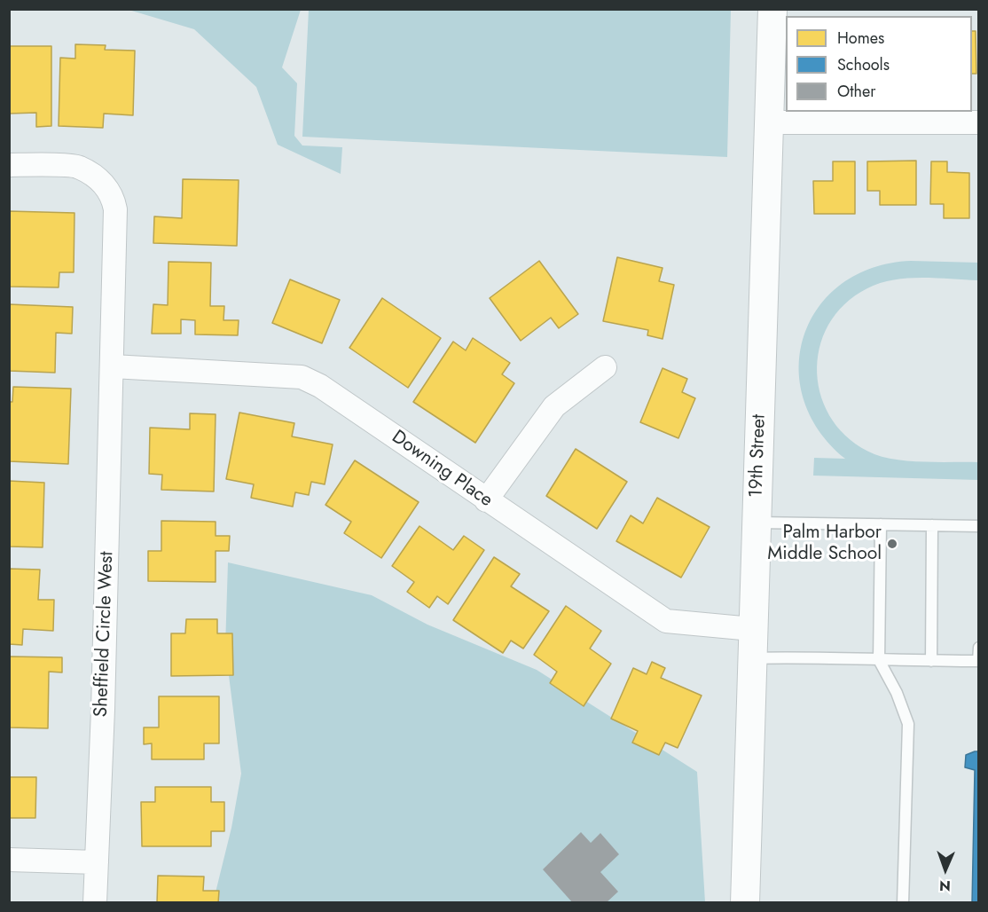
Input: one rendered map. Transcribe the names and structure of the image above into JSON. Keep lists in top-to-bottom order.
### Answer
{
  "streets": {
    "street": ["19th Street", "Downing Place", "Sheffield Circle West"]
  },
  "crossings": [
    ["19th Street", "Downing Place"],
    ["Downing Place", "Sheffield Circle West"]
  ],
  "places": ["Palm Harbor Middle School"],
  "legend": ["Homes", "Schools", "Other"],
  "north": "bottom"
}
